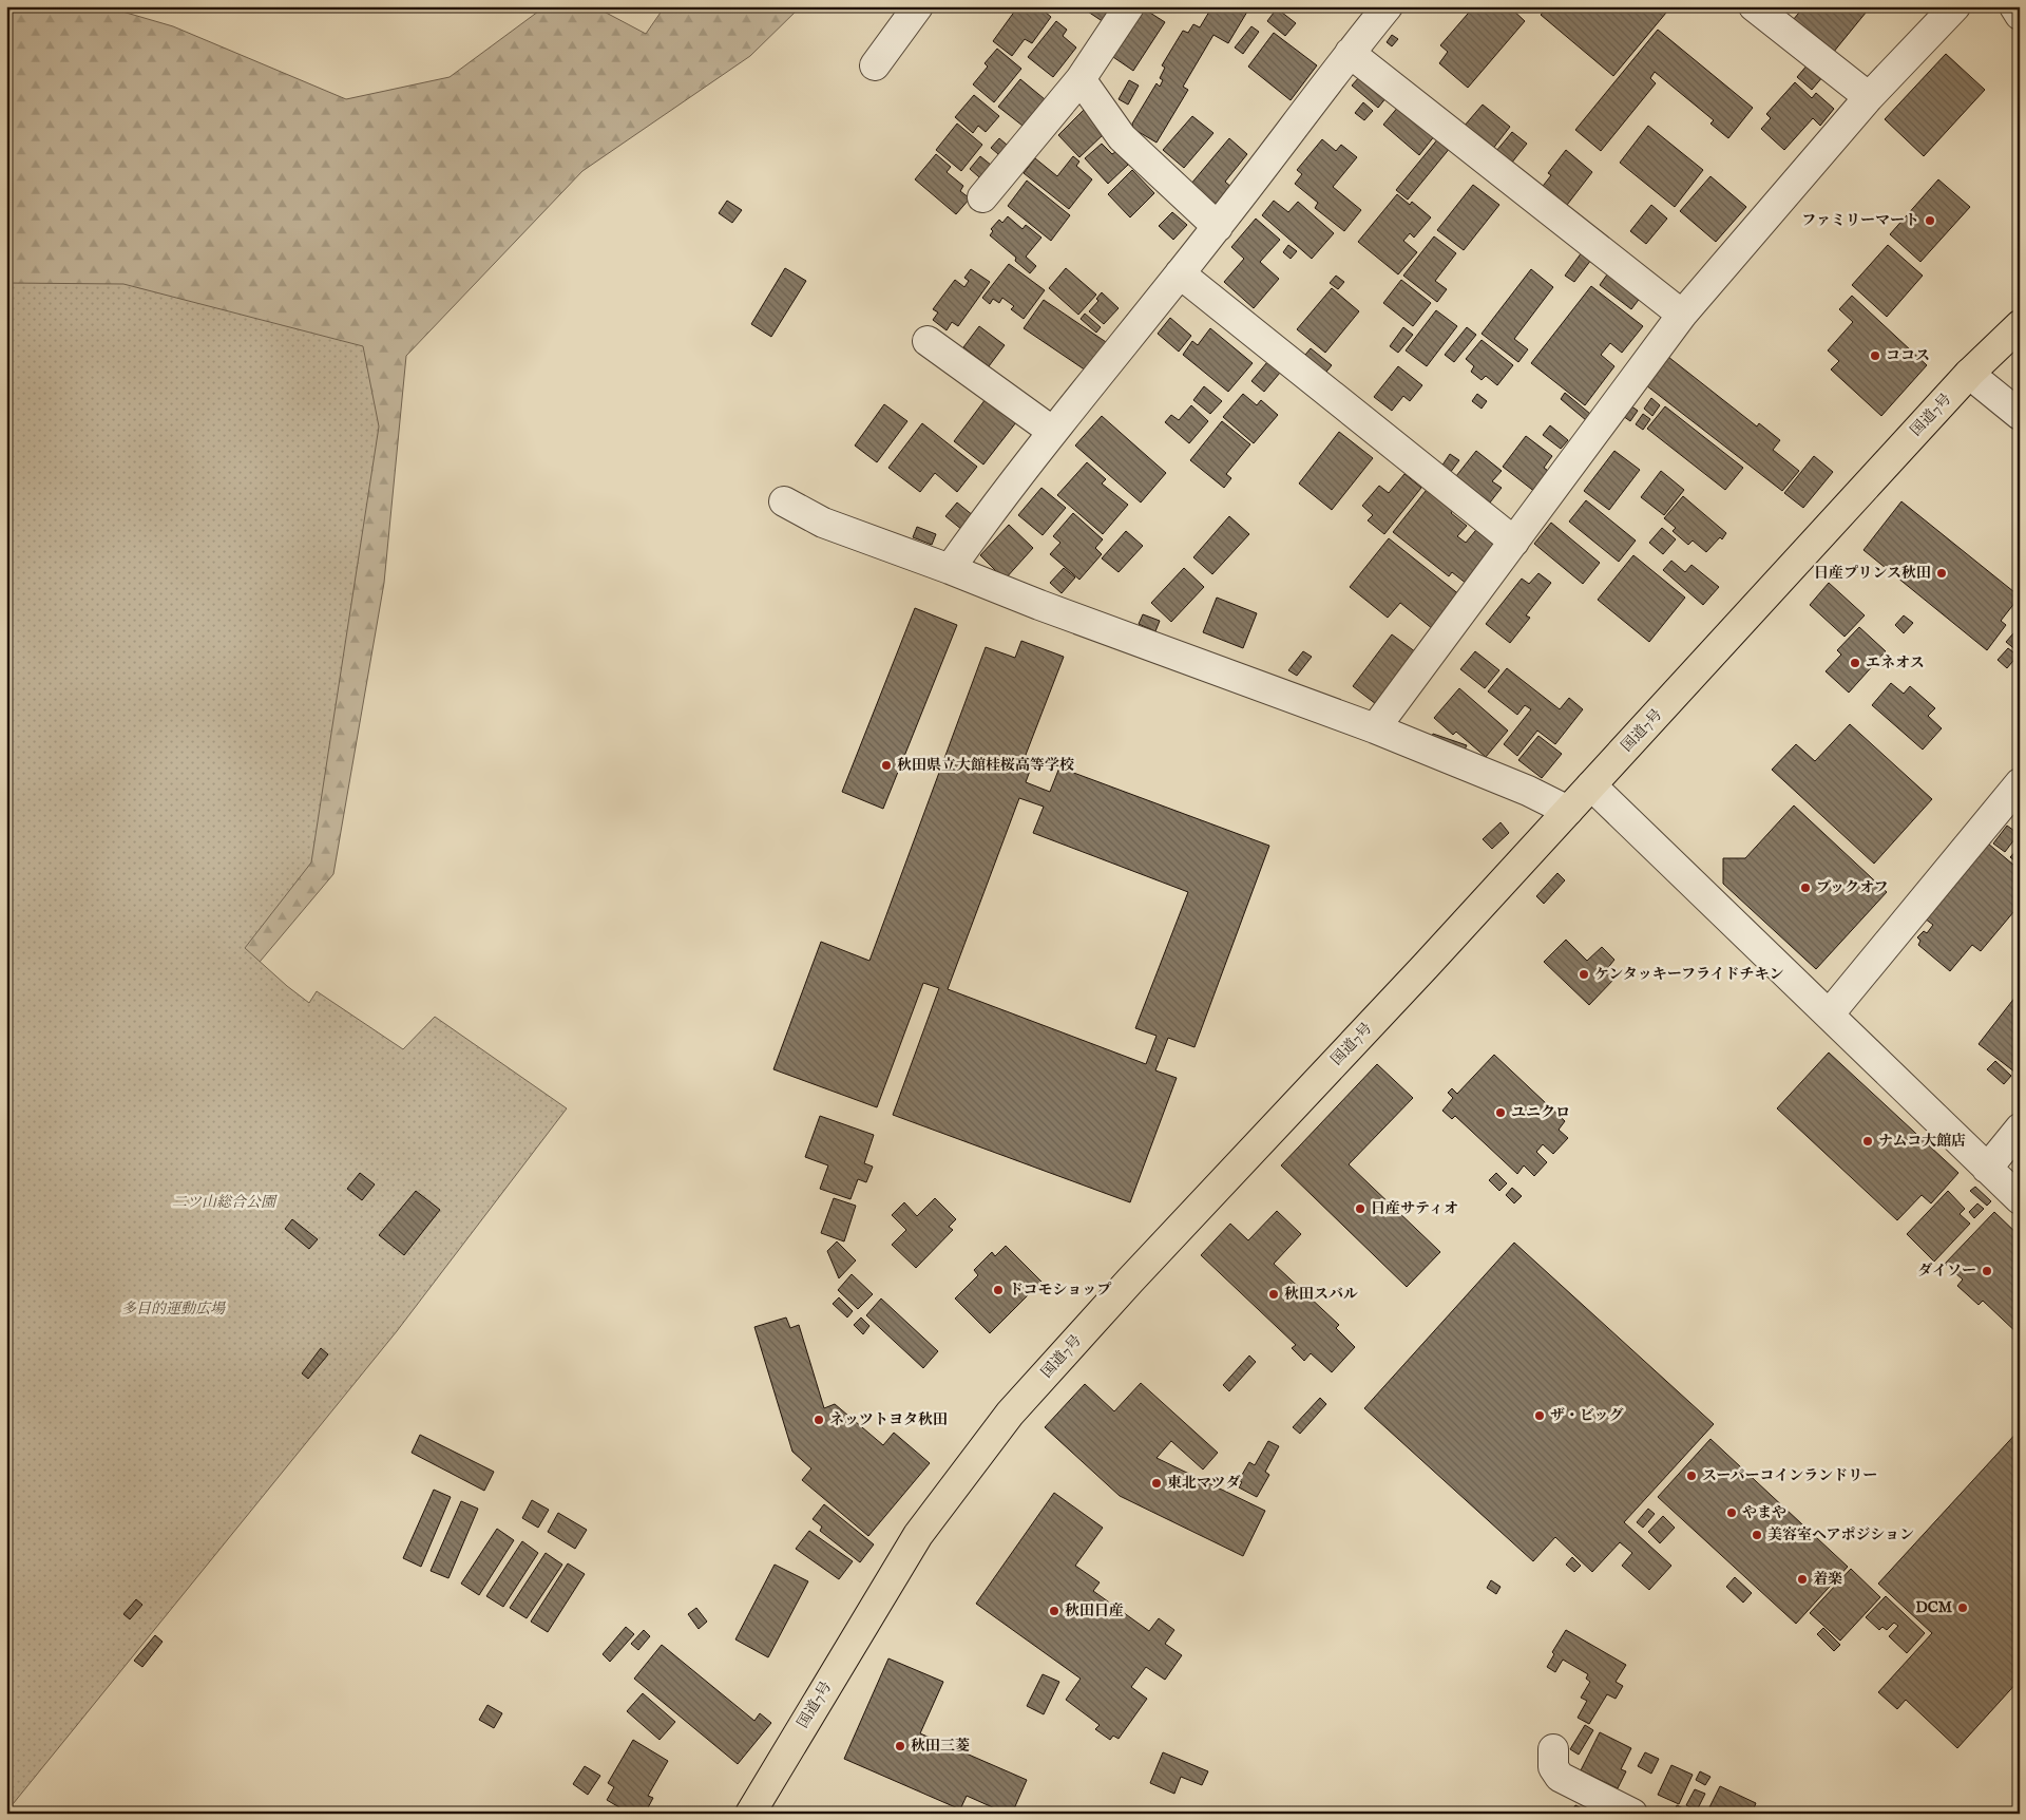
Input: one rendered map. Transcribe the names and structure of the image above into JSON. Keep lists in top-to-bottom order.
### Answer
{
  "streets": {
    "highway": ["国道7号"]
  },
  "parks": ["二ツ山総合公園", "多目的運動広場"],
  "places": [
    "ファミリーマート",
    "ココス",
    "日産プリンス秋田",
    "エネオス",
    "秋田県立大館桂桜高等学校",
    "ブックオフ",
    "ケンタッキーフライドチキン",
    "ユニクロ",
    "ナムコ大館店",
    "日産サティオ",
    "ダイソー",
    "ドコモショップ",
    "秋田スバル",
    "ザ・ビッグ",
    "ネッツトヨタ秋田",
    "スーパーコインランドリー",
    "東北マツダ",
    "やまや",
    "美容室ヘアポジション",
    "着楽",
    "DCM",
    "秋田日産",
    "秋田三菱"
  ]
}
